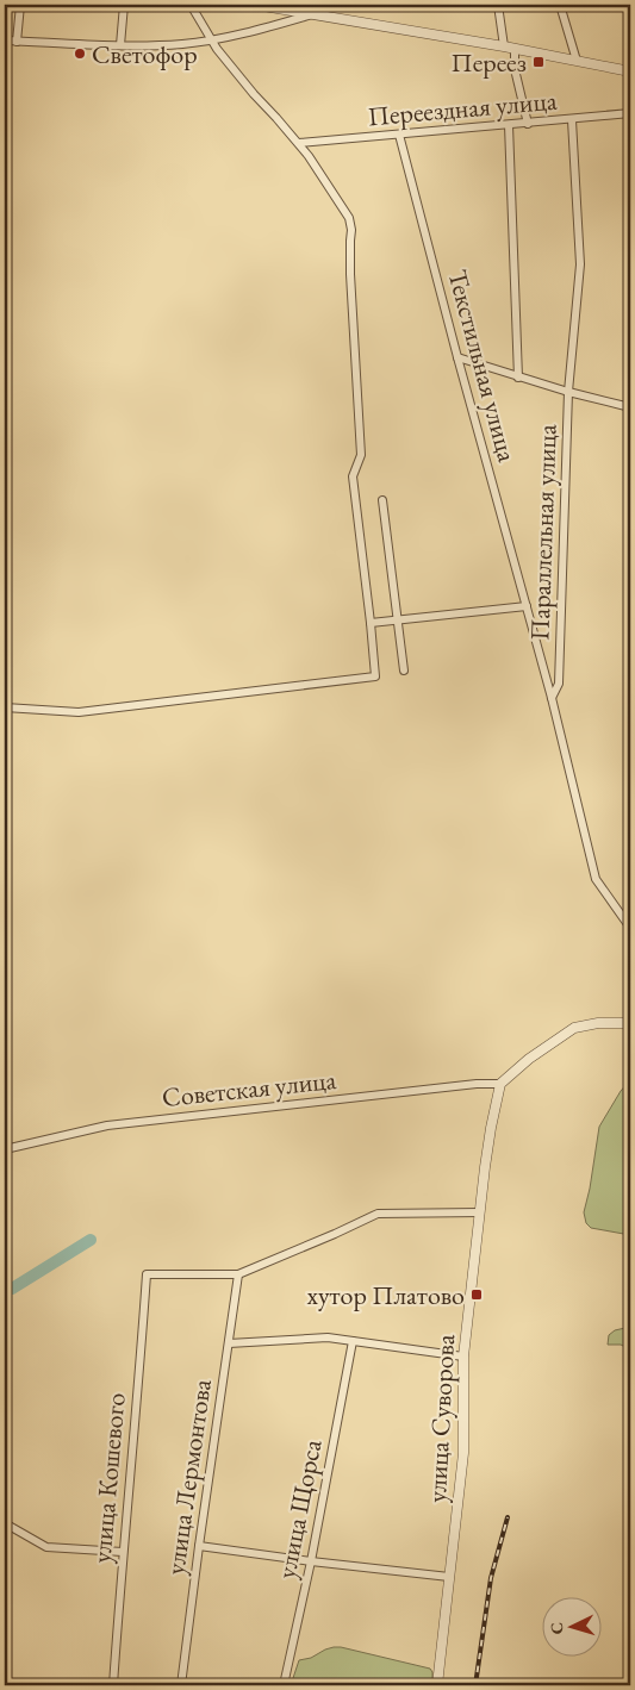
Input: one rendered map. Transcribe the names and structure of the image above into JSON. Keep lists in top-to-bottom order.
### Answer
{
  "streets": {
    "street": [
      "Переездная улица",
      "Текстильная улица",
      "Параллельная улица",
      "Советская улица",
      "улица Суворова",
      "улица Лермонтова",
      "улица Кошевого",
      "улица Щорса"
    ]
  },
  "crossings": [
    ["Переездная улица", "Текстильная улица"],
    ["Переездная улица", "Параллельная улица"],
    ["Текстильная улица", "Параллельная улица"],
    ["Советская улица", "улица Суворова"],
    ["улица Лермонтова", "улица Кошевого"]
  ],
  "places": {
    "other": ["Светофор"],
    "transit": ["Переез", "хутор Платово"]
  },
  "north": "left"
}
